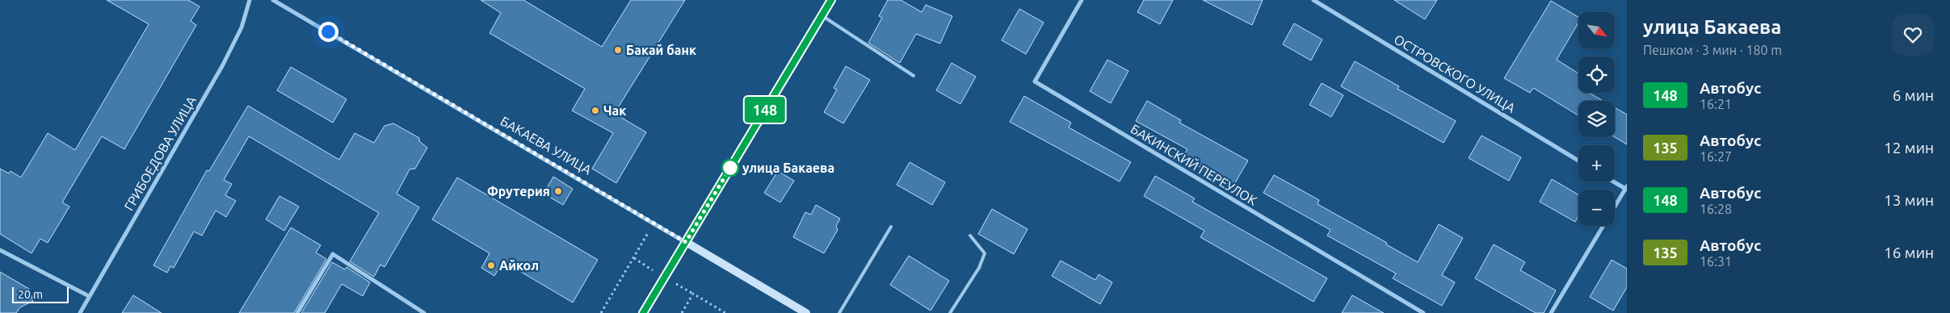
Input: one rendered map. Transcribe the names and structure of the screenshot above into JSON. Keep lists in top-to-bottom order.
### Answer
{
  "streets": {
    "main road": ["БАКАЕВА УЛИЦА"],
    "street": ["ОСТРОВСКОГО УЛИЦА", "ГРИБОЕДОВА УЛИЦА", "БАКИНСКИЙ ПЕРЕУЛОК"]
  },
  "places": [
    "Бакай банк",
    "Чак",
    "улица Бакаева",
    "Фрутерия",
    "Айкол"
  ],
  "lines": ["bus line 148"],
  "scale_bar": "20 m",
  "north": "bottom right",
  "page": {
    "on_map": "148",
    "heading": ["улица Бакаева", "Пешком · 3 мин · 180 m"],
    "map_buttons": ["+", "−"],
    "list": [
      {
        "mark": "148",
        "name": "Автобус",
        "note": "16:21",
        "value": "6 мин"
      },
      {
        "mark": "135",
        "name": "Автобус",
        "note": "16:27",
        "value": "12 мин"
      },
      {
        "mark": "148",
        "name": "Автобус",
        "note": "16:28",
        "value": "13 мин"
      },
      {
        "mark": "135",
        "name": "Автобус",
        "note": "16:31",
        "value": "16 мин"
      }
    ],
    "scale": "20 m"
  }
}
